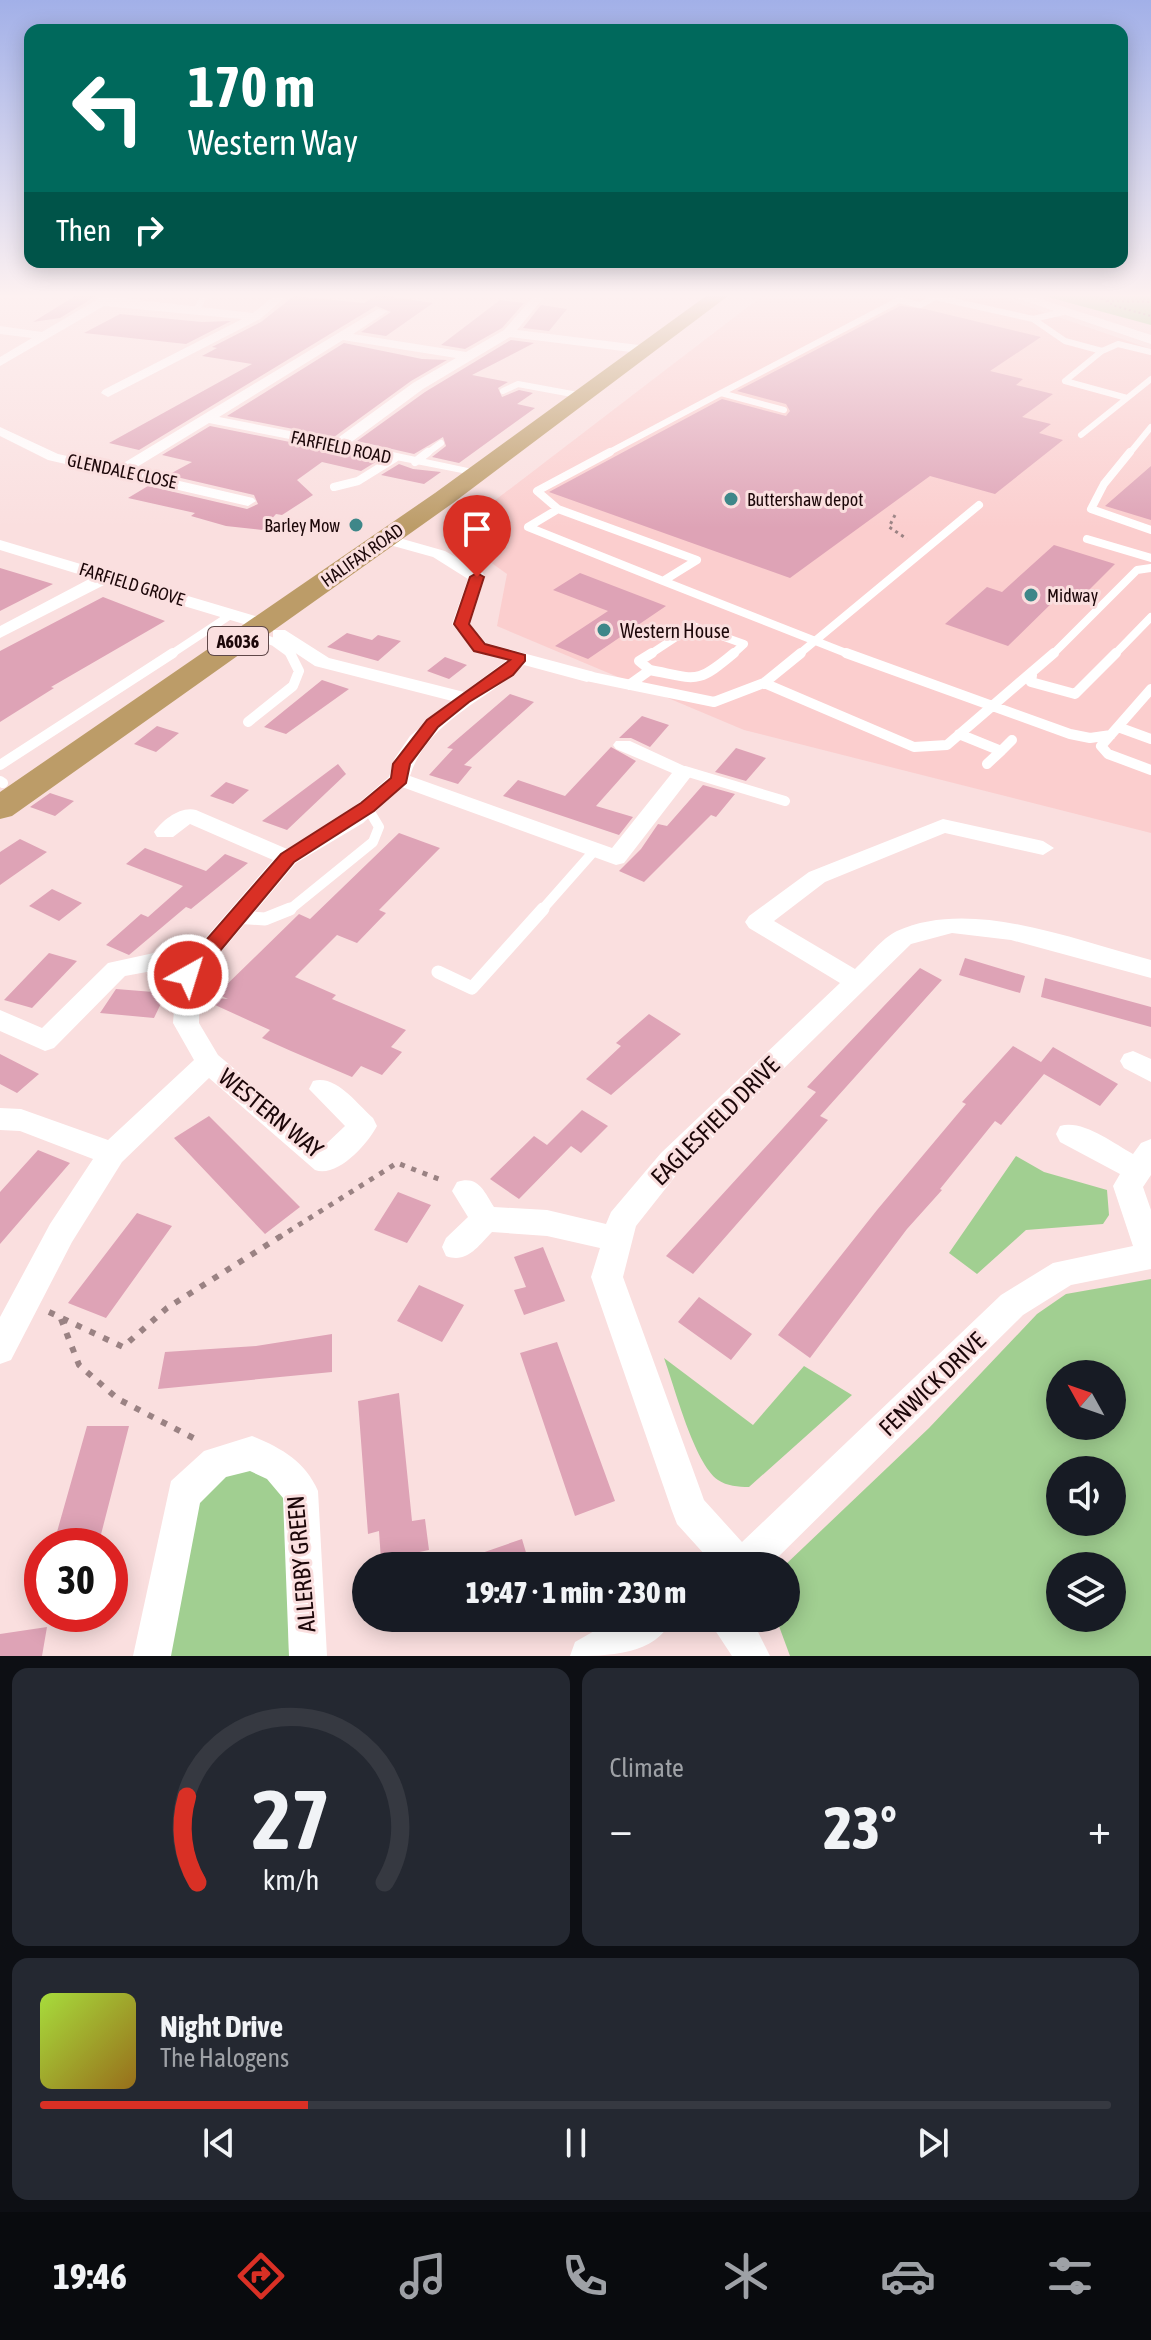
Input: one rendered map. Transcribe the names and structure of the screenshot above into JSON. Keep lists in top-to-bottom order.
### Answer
{
  "streets": {
    "highway": ["HALIFAX ROAD", "A6036"],
    "street": [
      "FARFIELD ROAD",
      "GLENDALE CLOSE",
      "FARFIELD GROVE",
      "WESTERN WAY",
      "EAGLESFIELD DRIVE",
      "FENWICK DRIVE",
      "ALLERBY GREEN"
    ]
  },
  "crossings": [
    ["FARFIELD ROAD", "HALIFAX ROAD"],
    ["HALIFAX ROAD", "FARFIELD GROVE"],
    ["FARFIELD GROVE", "WESTERN WAY"]
  ],
  "places": [
    "Buttershaw depot",
    "Barley Mow",
    "Midway",
    "Western House"
  ],
  "north": "top left",
  "page": {
    "turn": ["170 m", "Western Way"],
    "then": "Then",
    "limit": "30",
    "trip": "19:47 · 1 min · 230 m",
    "tile": "Climate",
    "heat": ["−", "23°", "+"],
    "song": ["Night Drive", "The Halogens"],
    "tabs": "19:46",
    "gauge": ["27", "km/h"]
  }
}
